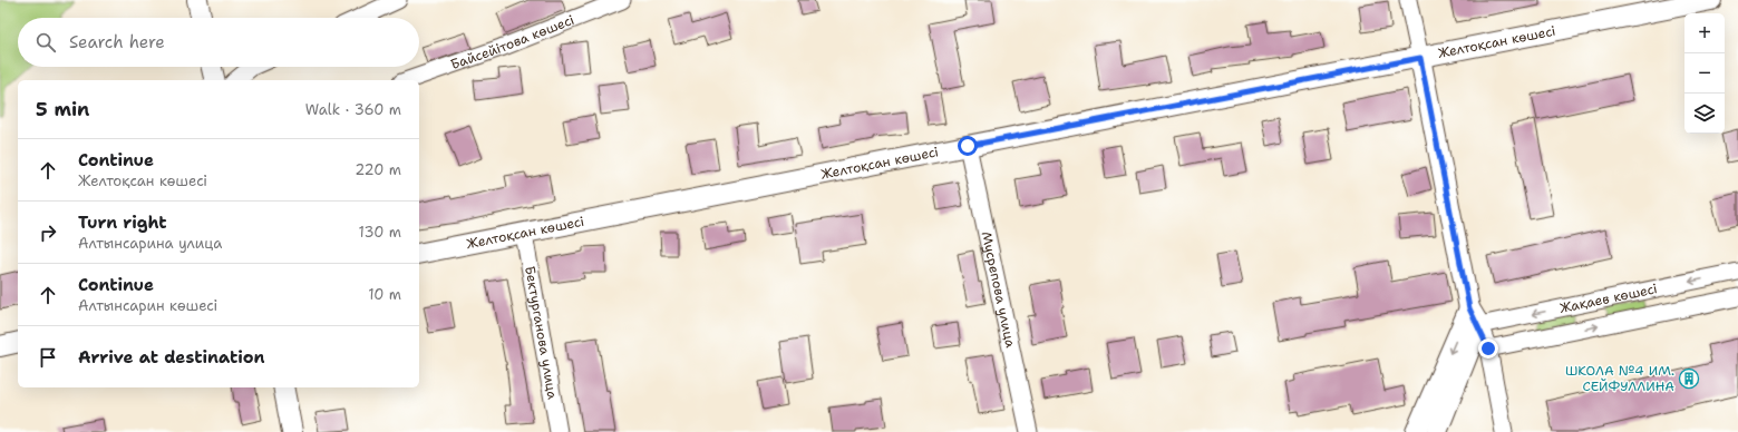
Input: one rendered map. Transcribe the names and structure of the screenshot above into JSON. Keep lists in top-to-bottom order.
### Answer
{
  "streets": {
    "street": [
      "Байсейітова көшесі",
      "Желтоқсан көшесі",
      "Мусрепова улица",
      "Жақаев көшесі",
      "Бектурганова улица"
    ]
  },
  "crossings": [
    ["Желтоқсан көшесі", "Мусрепова улица"],
    ["Желтоқсан көшесі", "Бектурганова улица"]
  ],
  "places": {
    "building": ["ШКОЛА №4 ИМ. СЕЙФУЛЛИНА"]
  },
  "page": {
    "map_buttons": ["+", "−"],
    "search": "Search here",
    "heading": ["5 min", "Walk · 360 m"],
    "list": [
      ["Continue", "Желтоқсан көшесі", "220 m"],
      ["Turn right", "Алтынсарина улица", "130 m"],
      ["Continue", "Алтынсарин көшесі", "10 m"],
      "Arrive at destination"
    ]
  }
}
